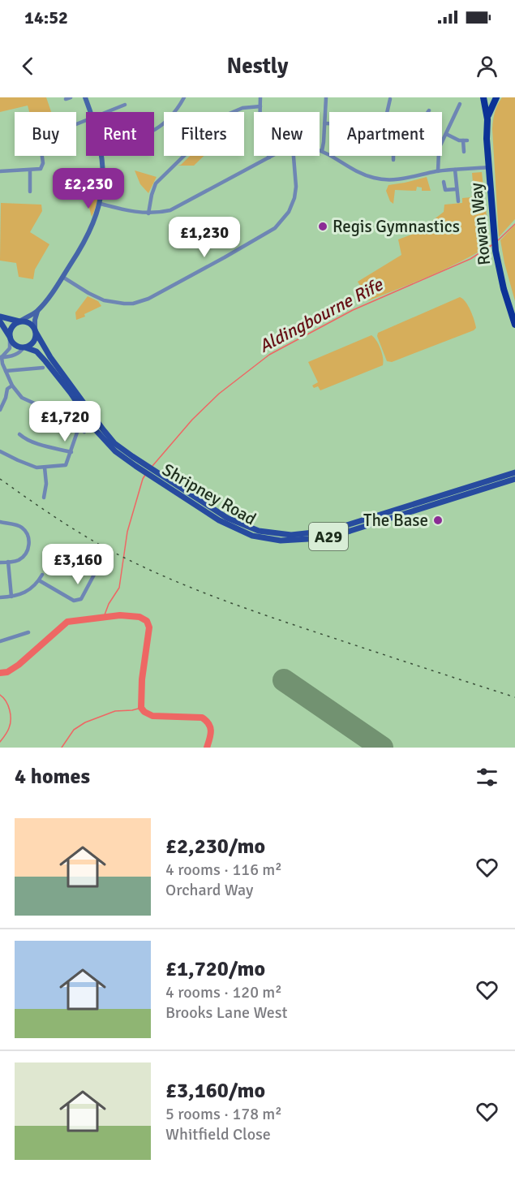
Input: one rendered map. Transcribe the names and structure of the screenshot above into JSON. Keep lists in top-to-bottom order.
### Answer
{
  "streets": {
    "highway": ["Rowan Way"],
    "main road": ["Shripney Road", "A29"]
  },
  "water": ["Aldingbourne Rife"],
  "places": ["Regis Gymnastics", "The Base"],
  "page": {
    "status": "14:52",
    "header": "Nestly",
    "chip": [
      "Buy",
      "Rent",
      "Filters",
      "New",
      "Apartment"
    ],
    "price": [
      "£2,230",
      "£1,230",
      "£1,720",
      "£3,160"
    ],
    "heading": "4 homes",
    "list": [
      {
        "name": "£2,230/mo",
        "note": "4 rooms · 116 m² · Orchard Way"
      },
      {
        "name": "£1,720/mo",
        "note": "4 rooms · 120 m² · Brooks Lane West"
      },
      {
        "name": "£3,160/mo",
        "note": "5 rooms · 178 m² · Whitfield Close"
      }
    ]
  }
}
